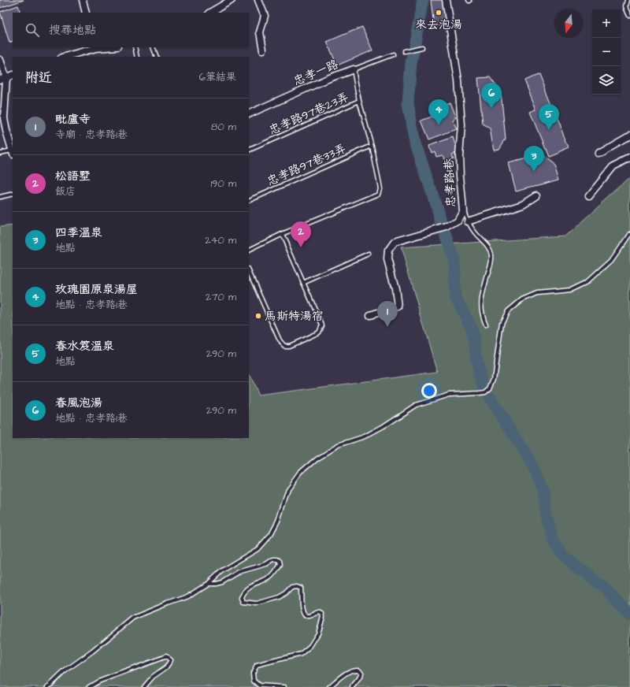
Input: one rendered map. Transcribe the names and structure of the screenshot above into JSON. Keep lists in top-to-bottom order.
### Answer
{
  "streets": {
    "street": ["忠孝一路", "忠孝路1巷"],
    "lane": ["忠孝路97巷23弄", "忠孝路97巷33弄"]
  },
  "places": ["來去泡湯", "馬斯特湯宿"],
  "north": "bottom",
  "page": {
    "map_buttons": ["+", "−"],
    "search": "搜尋地點",
    "heading": ["附近", "6筆結果"],
    "pins": [
      "6",
      "4",
      "5",
      "3",
      "2",
      "1"
    ],
    "list": [
      {
        "mark": "1",
        "name": "毗盧寺",
        "note": "寺廟 · 忠孝路1巷",
        "value": "80 m"
      },
      {
        "mark": "2",
        "name": "松語墅",
        "note": "飯店",
        "value": "190 m"
      },
      {
        "mark": "3",
        "name": "四季溫泉",
        "note": "地點",
        "value": "240 m"
      },
      {
        "mark": "4",
        "name": "玫瑰園原泉湯屋",
        "note": "地點 · 忠孝路1巷",
        "value": "270 m"
      },
      {
        "mark": "5",
        "name": "春水笈溫泉",
        "note": "地點",
        "value": "290 m"
      },
      {
        "mark": "6",
        "name": "春風泡湯",
        "note": "地點 · 忠孝路1巷",
        "value": "290 m"
      }
    ]
  }
}
